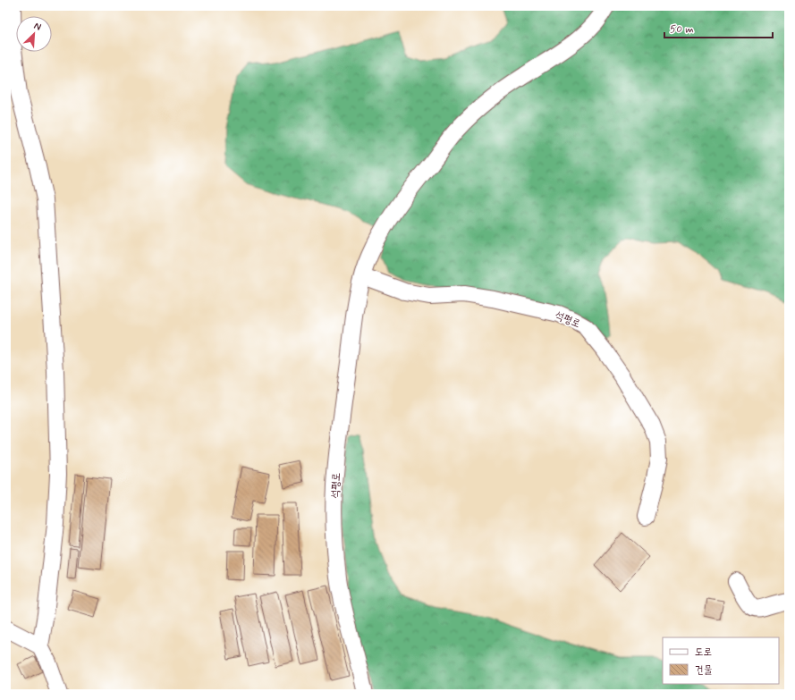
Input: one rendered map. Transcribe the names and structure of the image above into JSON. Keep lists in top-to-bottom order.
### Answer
{
  "streets": {
    "street": ["석평로"]
  },
  "legend": ["도로", "건물"],
  "scale_bar": "50 m",
  "north": "top right"
}
